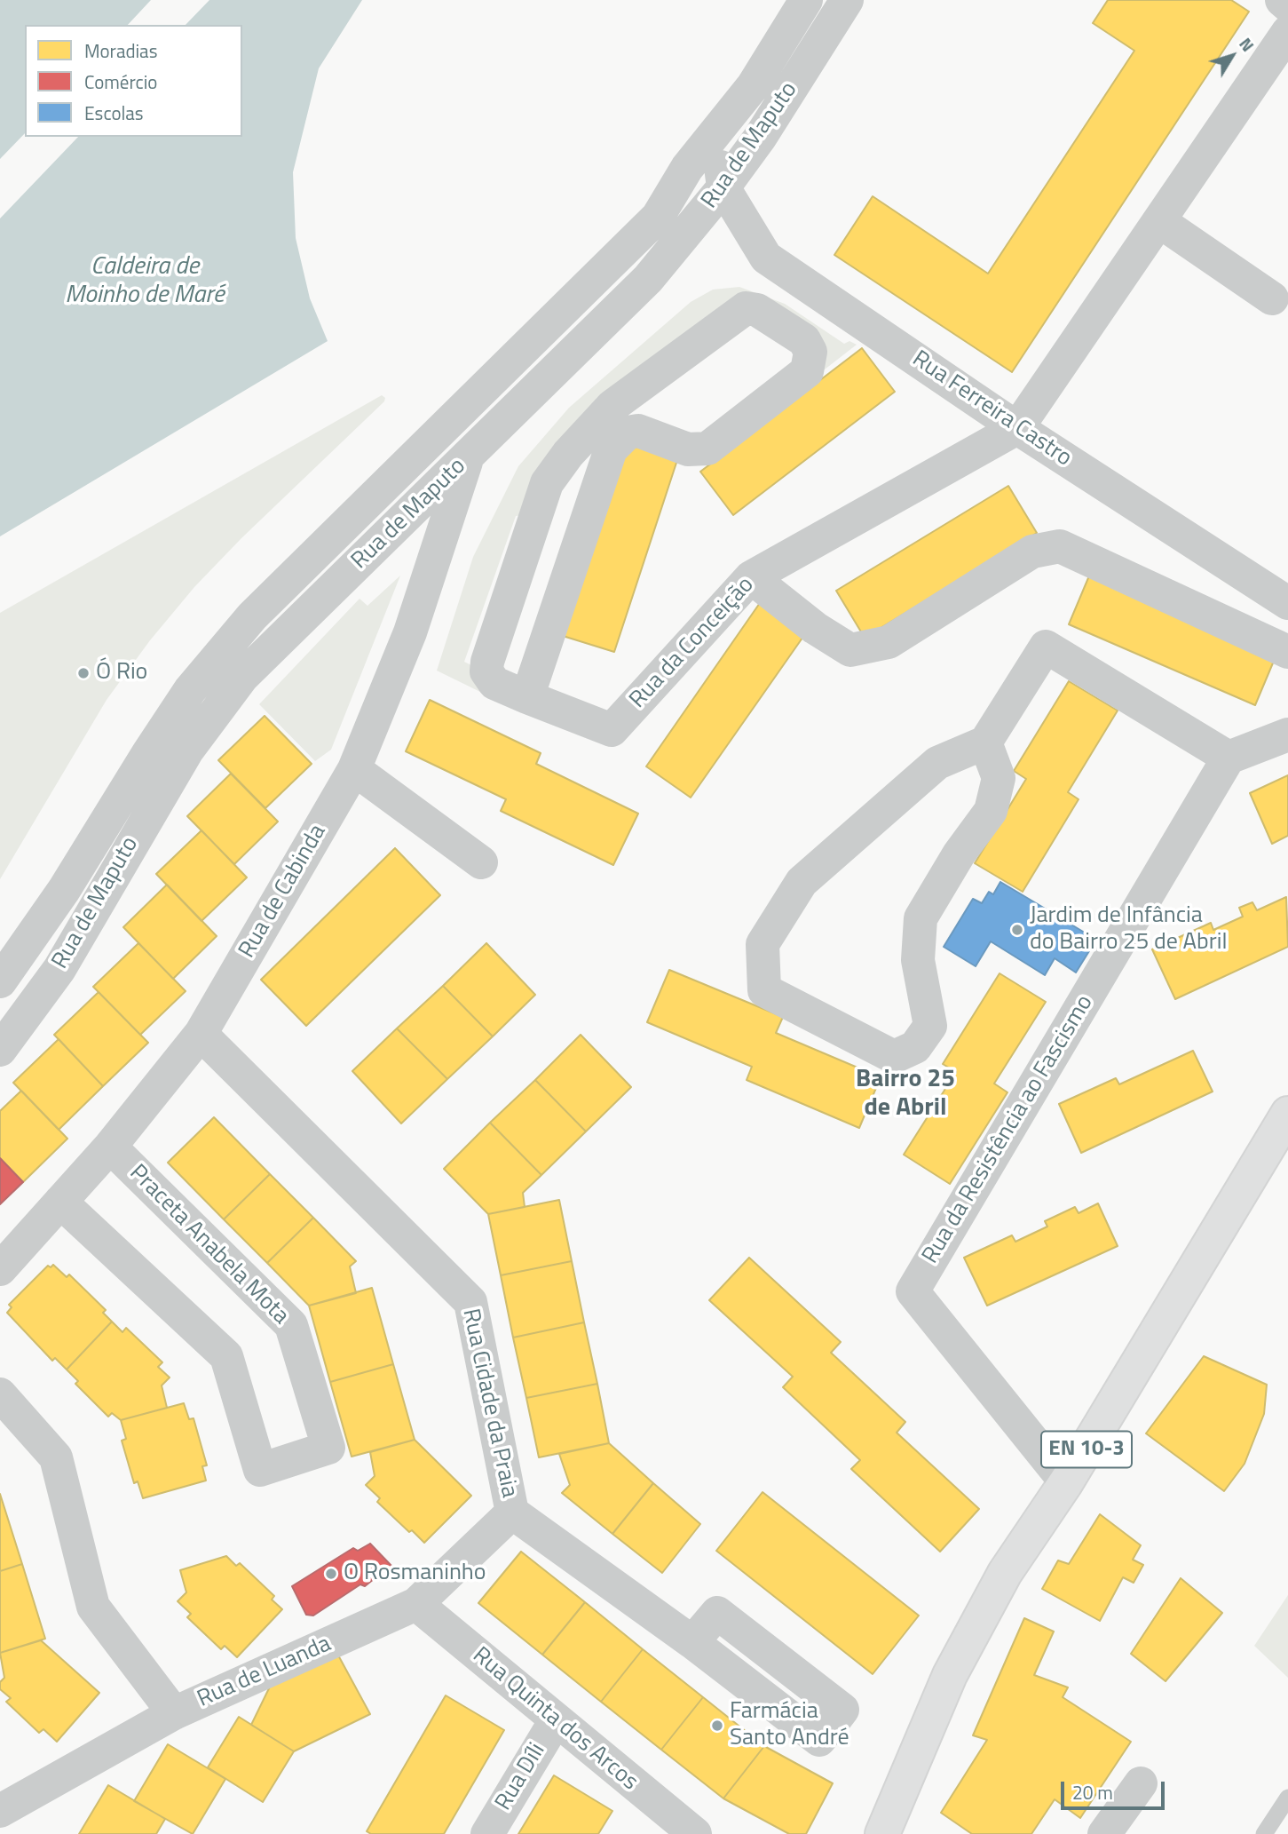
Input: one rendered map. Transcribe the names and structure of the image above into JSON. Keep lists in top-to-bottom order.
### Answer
{
  "streets": {
    "main road": ["EN 10-3"],
    "street": [
      "Rua de Maputo",
      "Rua Ferreira Castro",
      "Rua da Conceição",
      "Rua de Cabinda",
      "Rua da Resistência ao Fascismo",
      "Praceta Anabela Mota",
      "Rua Cidade da Praia",
      "Rua de Luanda",
      "Rua Quinta dos Arcos",
      "Rua Díli"
    ]
  },
  "crossings": [
    ["Rua de Maputo", "Rua Ferreira Castro"],
    ["Rua de Maputo", "Rua de Cabinda"],
    ["Rua Ferreira Castro", "Rua da Conceição"],
    ["Rua de Cabinda", "Praceta Anabela Mota"],
    ["Rua de Cabinda", "Rua Cidade da Praia"],
    ["Rua da Resistência ao Fascismo", "EN 10-3"],
    ["Rua Cidade da Praia", "Rua de Luanda"],
    ["Rua de Luanda", "Rua Quinta dos Arcos"],
    ["Rua Quinta dos Arcos", "Rua Díli"]
  ],
  "districts": ["Bairro 25 de Abril"],
  "water": ["Caldeira de Moinho de Maré"],
  "places": [
    "Ó Rio",
    "Jardim de Infância do Bairro 25 de Abril",
    "O Rosmaninho",
    "Farmácia Santo André"
  ],
  "legend": ["Moradias", "Comércio", "Escolas"],
  "scale_bar": "20 m",
  "north": "top right"
}
